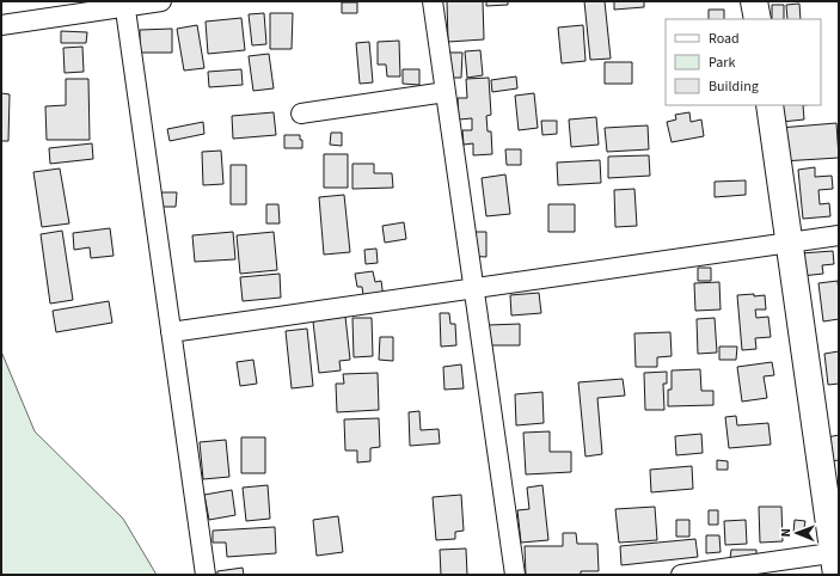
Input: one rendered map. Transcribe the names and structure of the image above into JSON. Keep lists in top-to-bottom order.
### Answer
{
  "legend": ["Road", "Park", "Building"],
  "north": "left"
}
